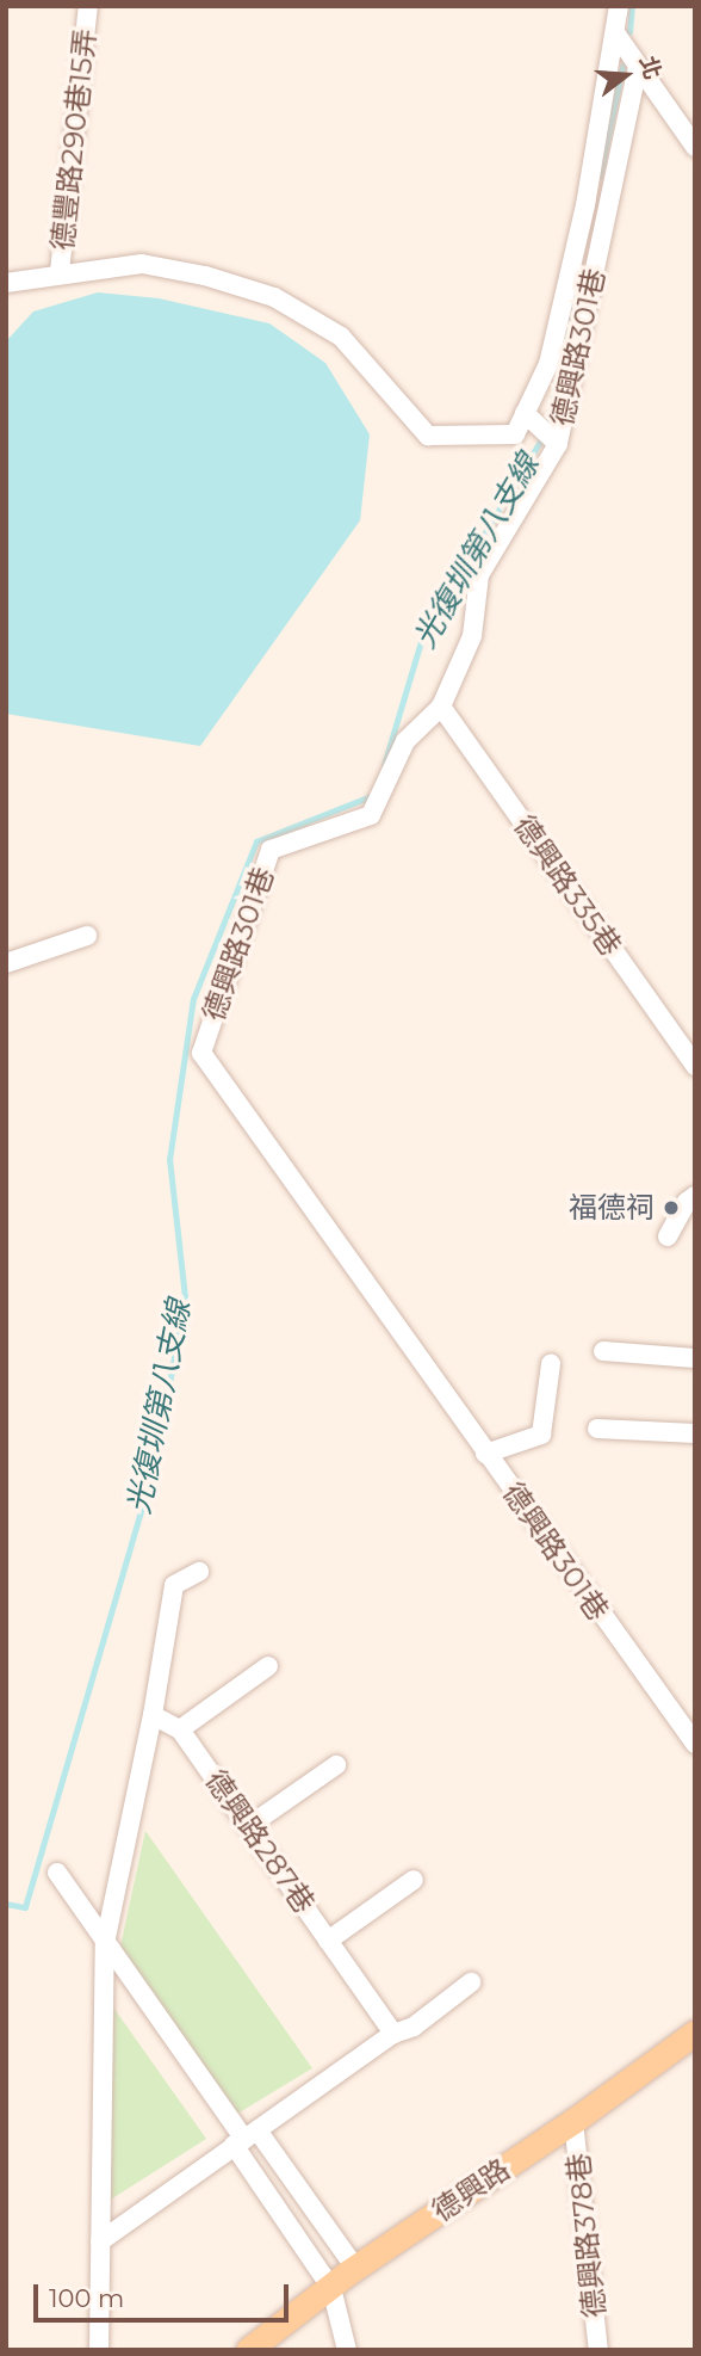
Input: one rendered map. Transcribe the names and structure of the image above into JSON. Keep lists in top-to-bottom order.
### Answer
{
  "streets": {
    "main road": ["德興路"],
    "lane": [
      "德豐路290巷15弄",
      "德興路301巷",
      "德興路335巷",
      "德興路287巷",
      "德興路378巷"
    ]
  },
  "crossings": [
    ["德興路301巷", "德興路335巷"],
    ["德興路", "德興路378巷"]
  ],
  "water": ["光復圳第八支線"],
  "places": ["福德祠"],
  "scale_bar": "100 m",
  "north": "right"
}
